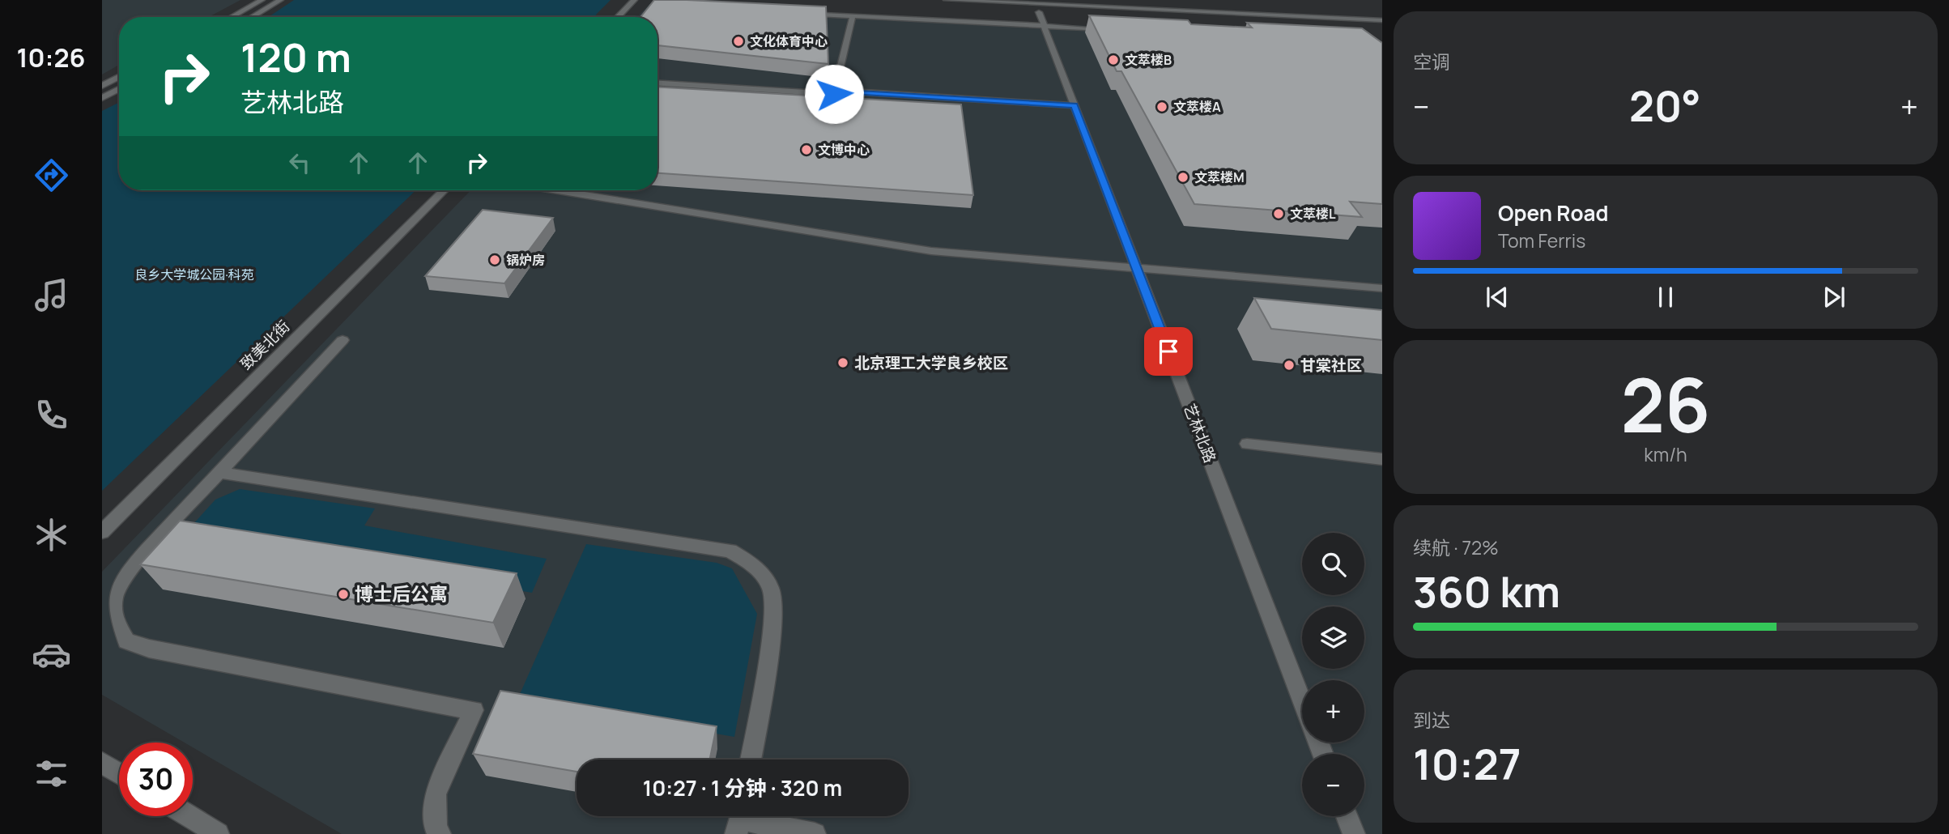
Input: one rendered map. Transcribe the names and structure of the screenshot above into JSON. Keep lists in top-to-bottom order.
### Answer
{
  "streets": {
    "street": ["致美北街", "艺林北路"]
  },
  "parks": ["良乡大学城公园·科苑"],
  "places": [
    "文化体育中心",
    "文萃楼B",
    "文萃楼A",
    "文博中心",
    "文萃楼M",
    "文萃楼L",
    "锅炉房",
    "北京理工大学良乡校区",
    "甘棠社区",
    "博士后公寓"
  ],
  "page": {
    "tabs": "10:26",
    "tile": [
      "空调",
      ["26", "km/h"],
      ["续航 · 72%", "360 km"],
      ["到达", "10:27"]
    ],
    "turn": ["120 m", "艺林北路"],
    "heat": ["−", "20°", "+"],
    "song": ["Open Road", "Tom Ferris"],
    "map_buttons": ["+", "−"],
    "limit": "30",
    "trip": "10:27 · 1 分钟 · 320 m"
  }
}
